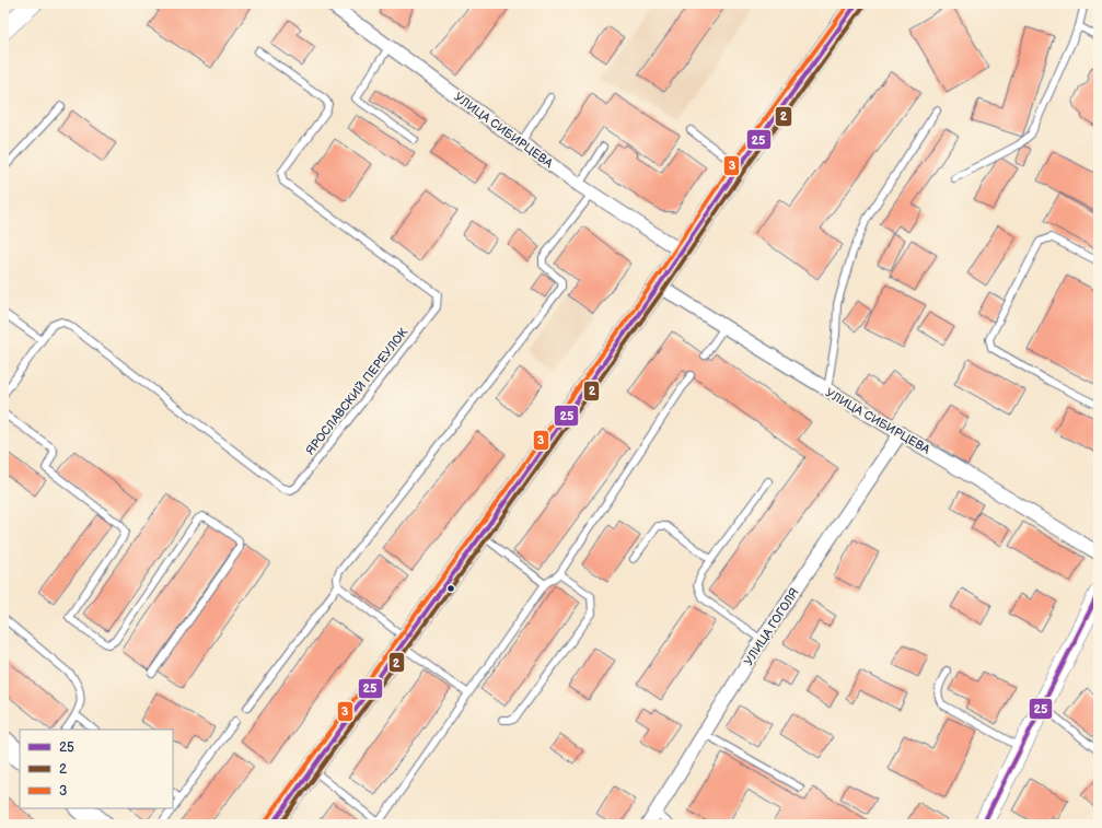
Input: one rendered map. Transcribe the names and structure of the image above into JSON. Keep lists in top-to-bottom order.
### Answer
{
  "streets": {
    "street": ["УЛИЦА СИБИРЦЕВА", "УЛИЦА ГОГОЛЯ"],
    "lane": ["ЯРОСЛАВСКИЙ ПЕРЕУЛОК"]
  },
  "crossings": [
    ["УЛИЦА СИБИРЦЕВА", "УЛИЦА ГОГОЛЯ"]
  ],
  "lines": ["transit line 25", "transit line 3", "transit line 2"],
  "legend": ["25", "2", "3"]
}
